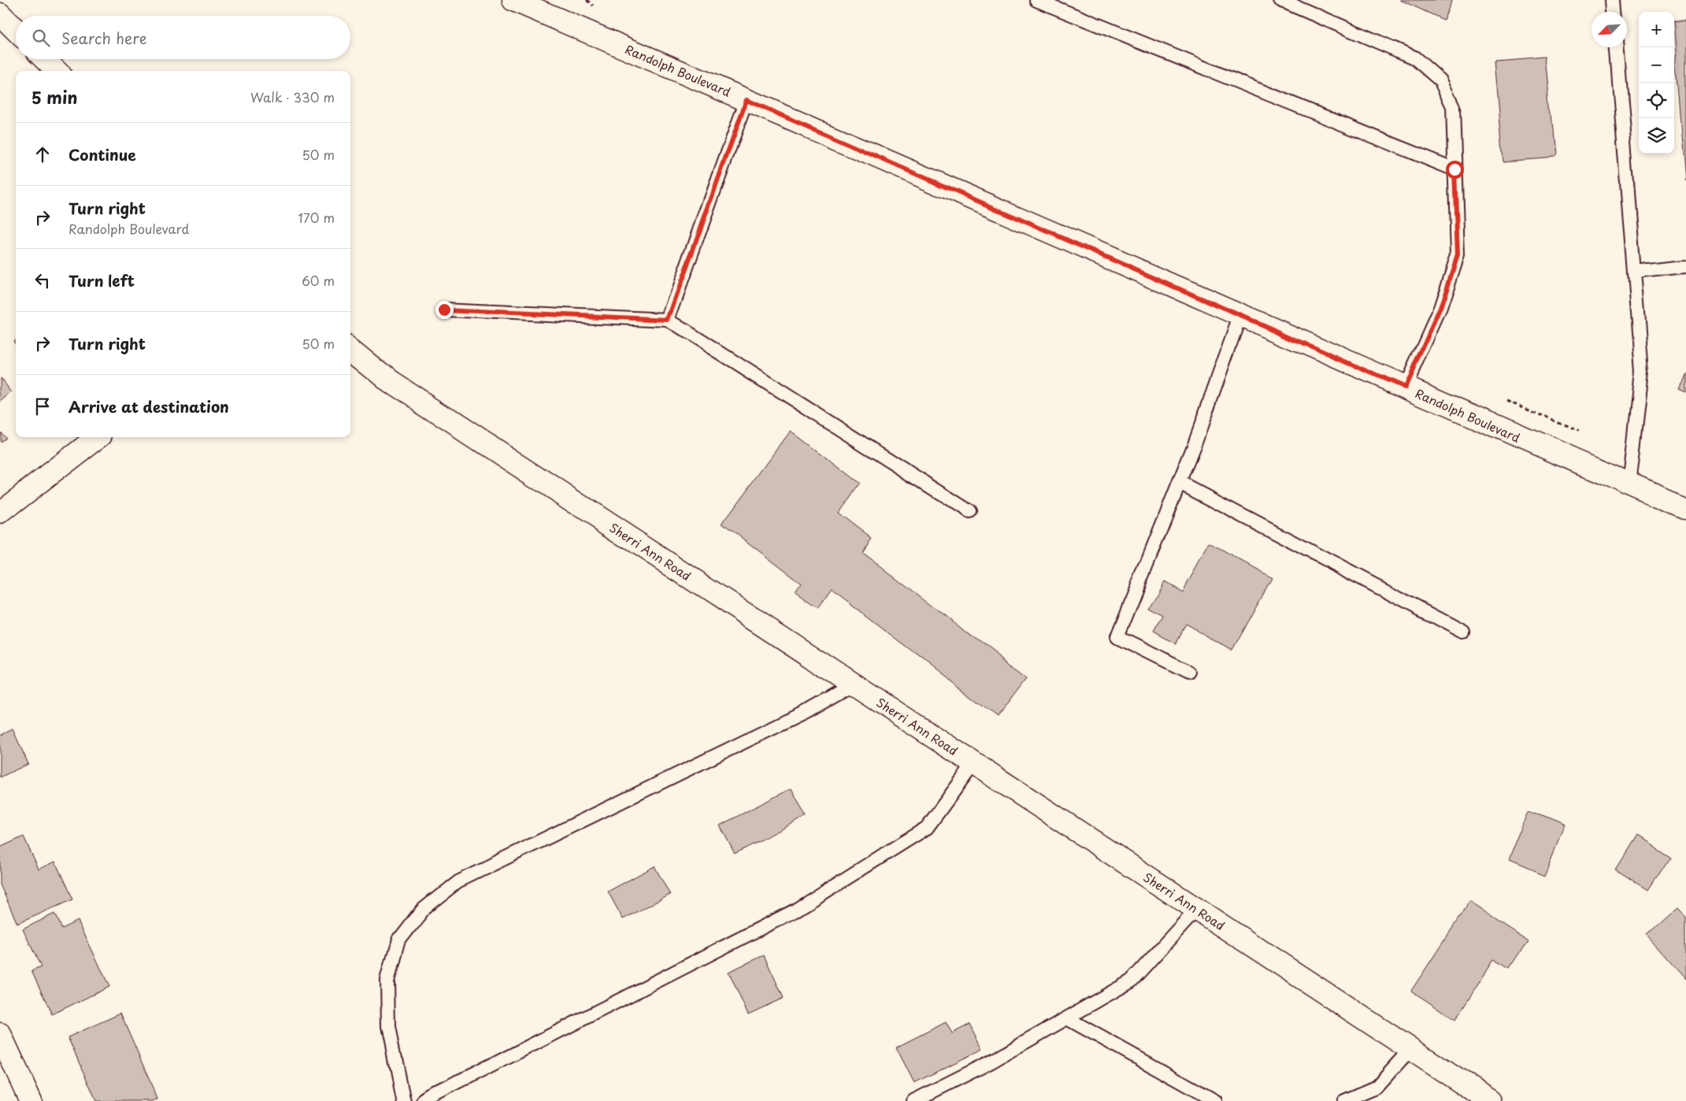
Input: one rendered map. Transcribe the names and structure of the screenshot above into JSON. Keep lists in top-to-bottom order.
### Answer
{
  "streets": {
    "street": ["Randolph Boulevard", "Sherri Ann Road"]
  },
  "north": "bottom left",
  "page": {
    "map_buttons": ["+", "−"],
    "search": "Search here",
    "heading": ["5 min", "Walk · 330 m"],
    "list": [
      ["Continue", "50 m"],
      ["Turn right", "Randolph Boulevard", "170 m"],
      ["Turn left", "60 m"],
      ["Turn right", "50 m"],
      "Arrive at destination"
    ]
  }
}
